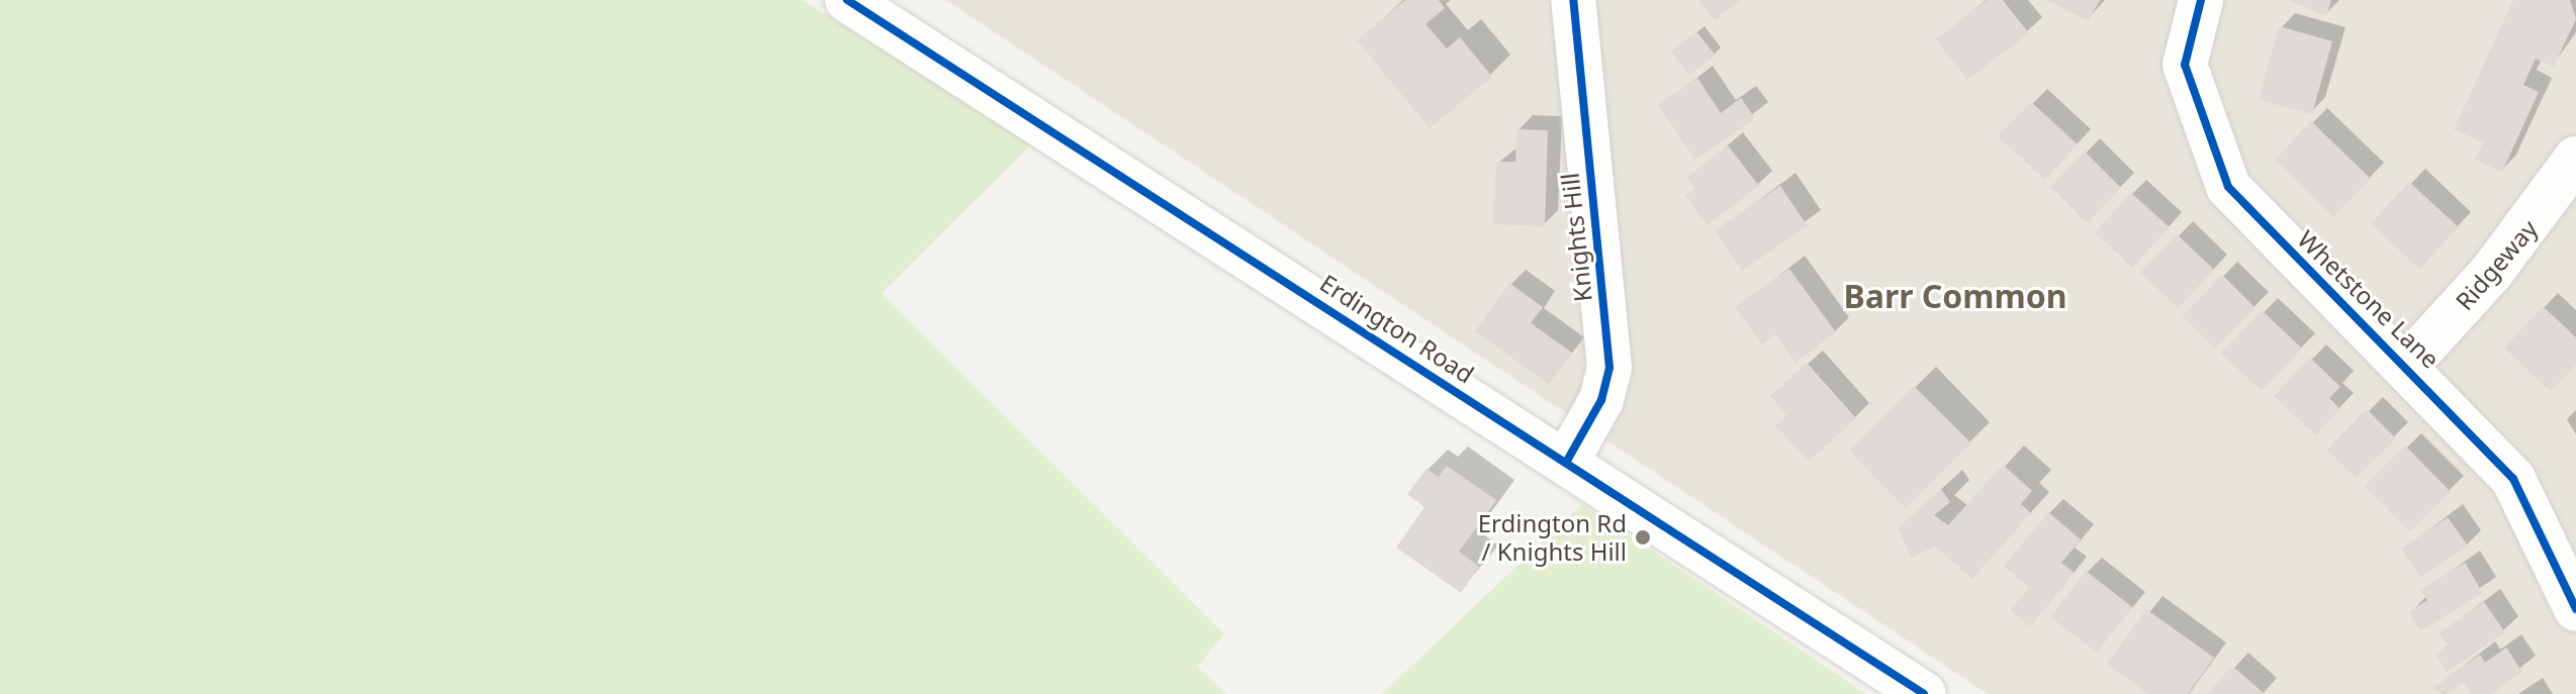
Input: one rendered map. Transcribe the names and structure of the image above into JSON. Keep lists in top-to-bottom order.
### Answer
{
  "streets": {
    "street": [
      "Knights Hill",
      "Ridgeway",
      "Whetstone Lane",
      "Erdington Road"
    ]
  },
  "crossings": [
    ["Knights Hill", "Erdington Road"],
    ["Ridgeway", "Whetstone Lane"]
  ],
  "districts": ["Barr Common"],
  "places": ["Erdington Rd / Knights Hill"]
}
